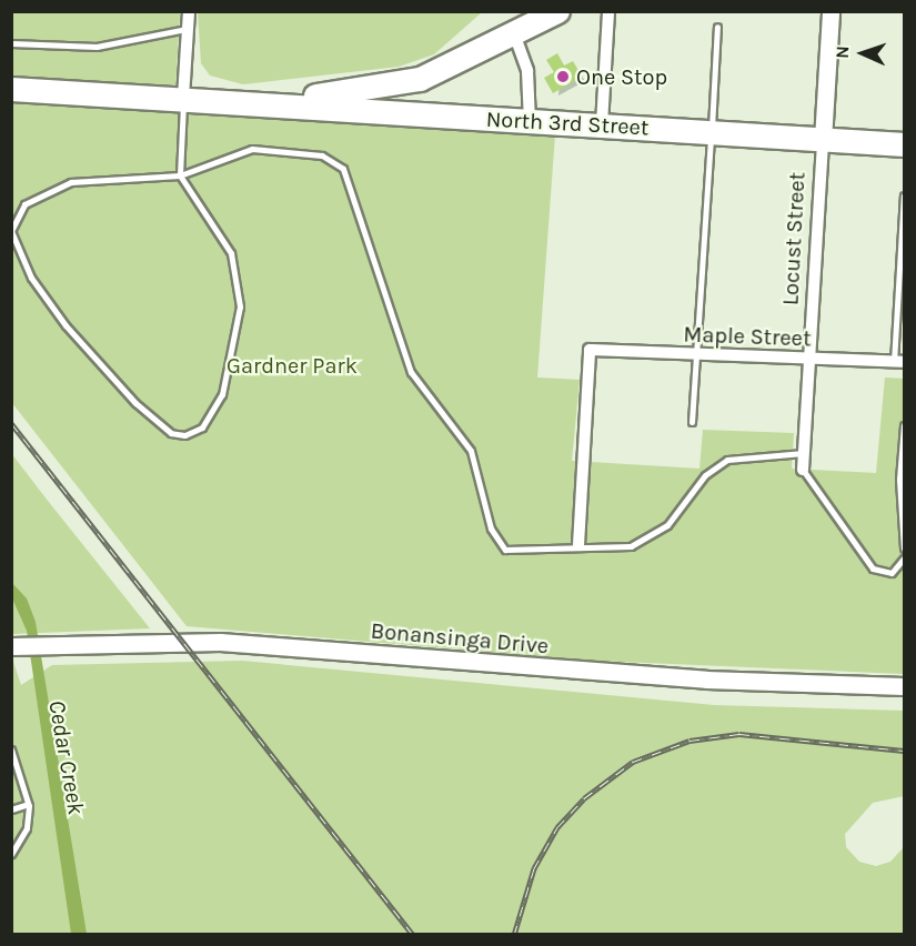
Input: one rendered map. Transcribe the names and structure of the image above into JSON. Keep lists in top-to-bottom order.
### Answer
{
  "streets": {
    "highway": ["North 3rd Street"],
    "street": ["Locust Street", "Maple Street", "Bonansinga Drive"]
  },
  "crossings": [
    ["North 3rd Street", "Locust Street"],
    ["Locust Street", "Maple Street"]
  ],
  "water": ["Cedar Creek"],
  "parks": ["Gardner Park"],
  "places": ["One Stop"],
  "north": "left"
}
